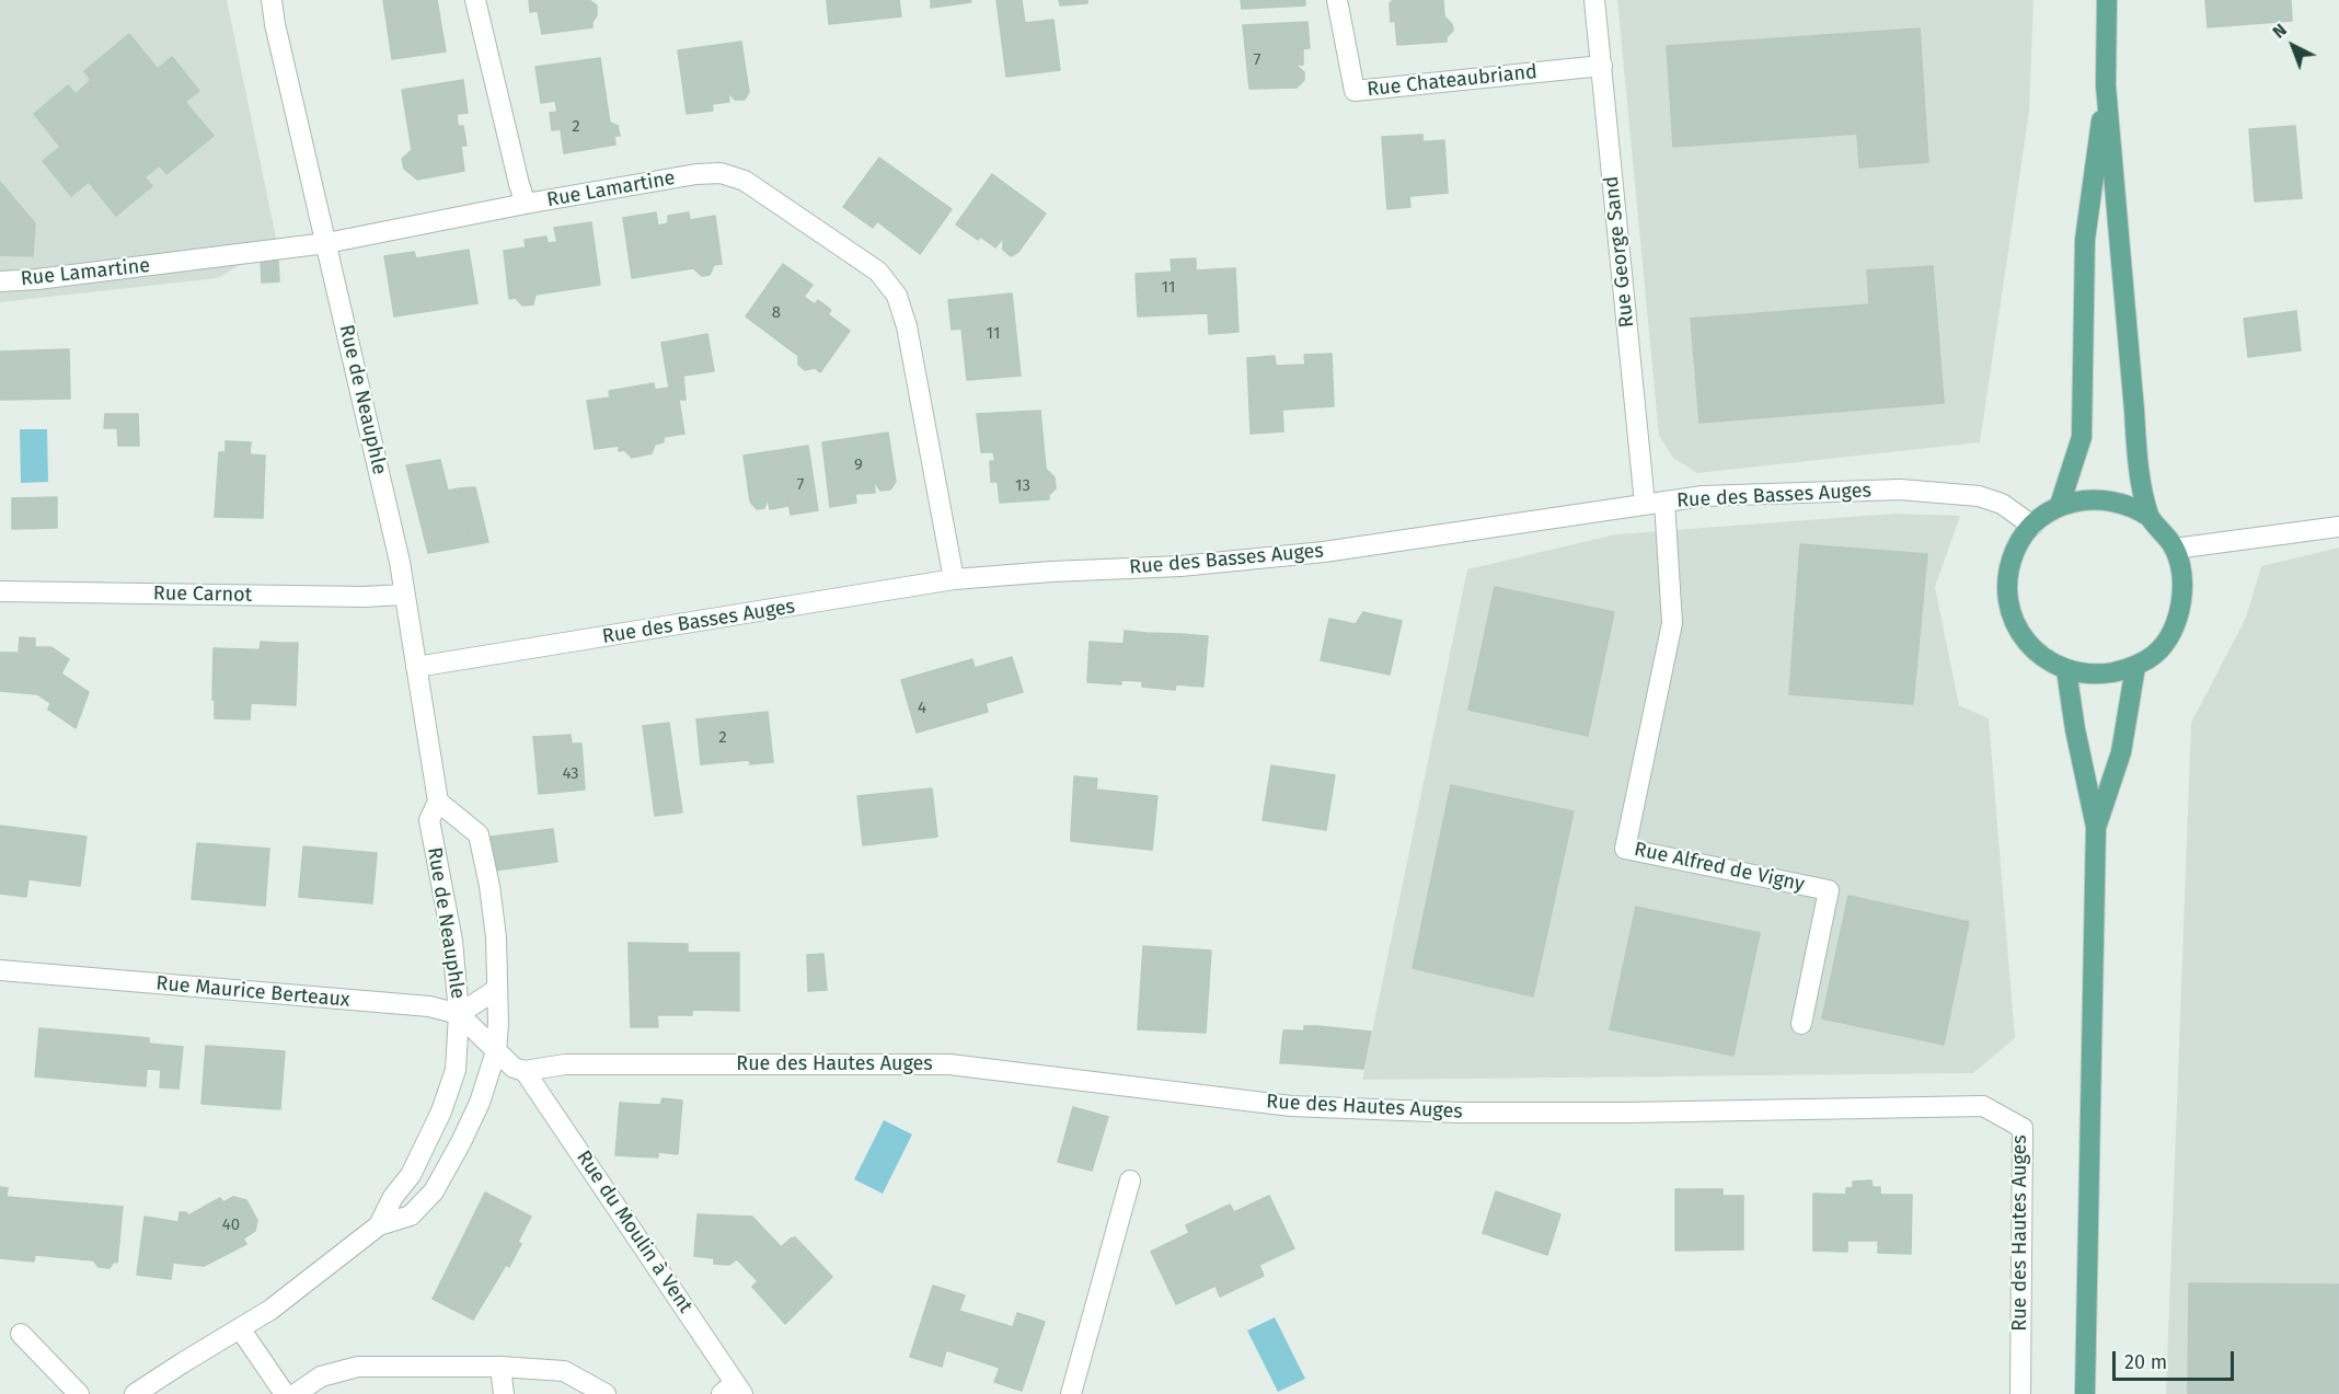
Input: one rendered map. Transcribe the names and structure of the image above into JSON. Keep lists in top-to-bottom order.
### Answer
{
  "streets": {
    "street": [
      "Rue Chateaubriand",
      "Rue Lamartine",
      "Rue George Sand",
      "Rue de Neauphle",
      "Rue des Basses Auges",
      "Rue Carnot",
      "Rue Alfred de Vigny",
      "Rue Maurice Berteaux",
      "Rue des Hautes Auges",
      "Rue du Moulin à Vent"
    ]
  },
  "crossings": [
    ["Rue Chateaubriand", "Rue George Sand"],
    ["Rue Lamartine", "Rue de Neauphle"],
    ["Rue Lamartine", "Rue des Basses Auges"],
    ["Rue George Sand", "Rue des Basses Auges"],
    ["Rue George Sand", "Rue Alfred de Vigny"],
    ["Rue de Neauphle", "Rue des Basses Auges"],
    ["Rue de Neauphle", "Rue Carnot"],
    ["Rue de Neauphle", "Rue Maurice Berteaux"],
    ["Rue des Basses Auges", "Rue Alfred de Vigny"],
    ["Rue des Hautes Auges", "Rue du Moulin à Vent"]
  ],
  "house_numbers": [
    "7",
    "2",
    "11",
    "8",
    "11",
    "9",
    "7",
    "13",
    "4",
    "2",
    "43",
    "40"
  ],
  "scale_bar": "20 m",
  "north": "top left"
}
